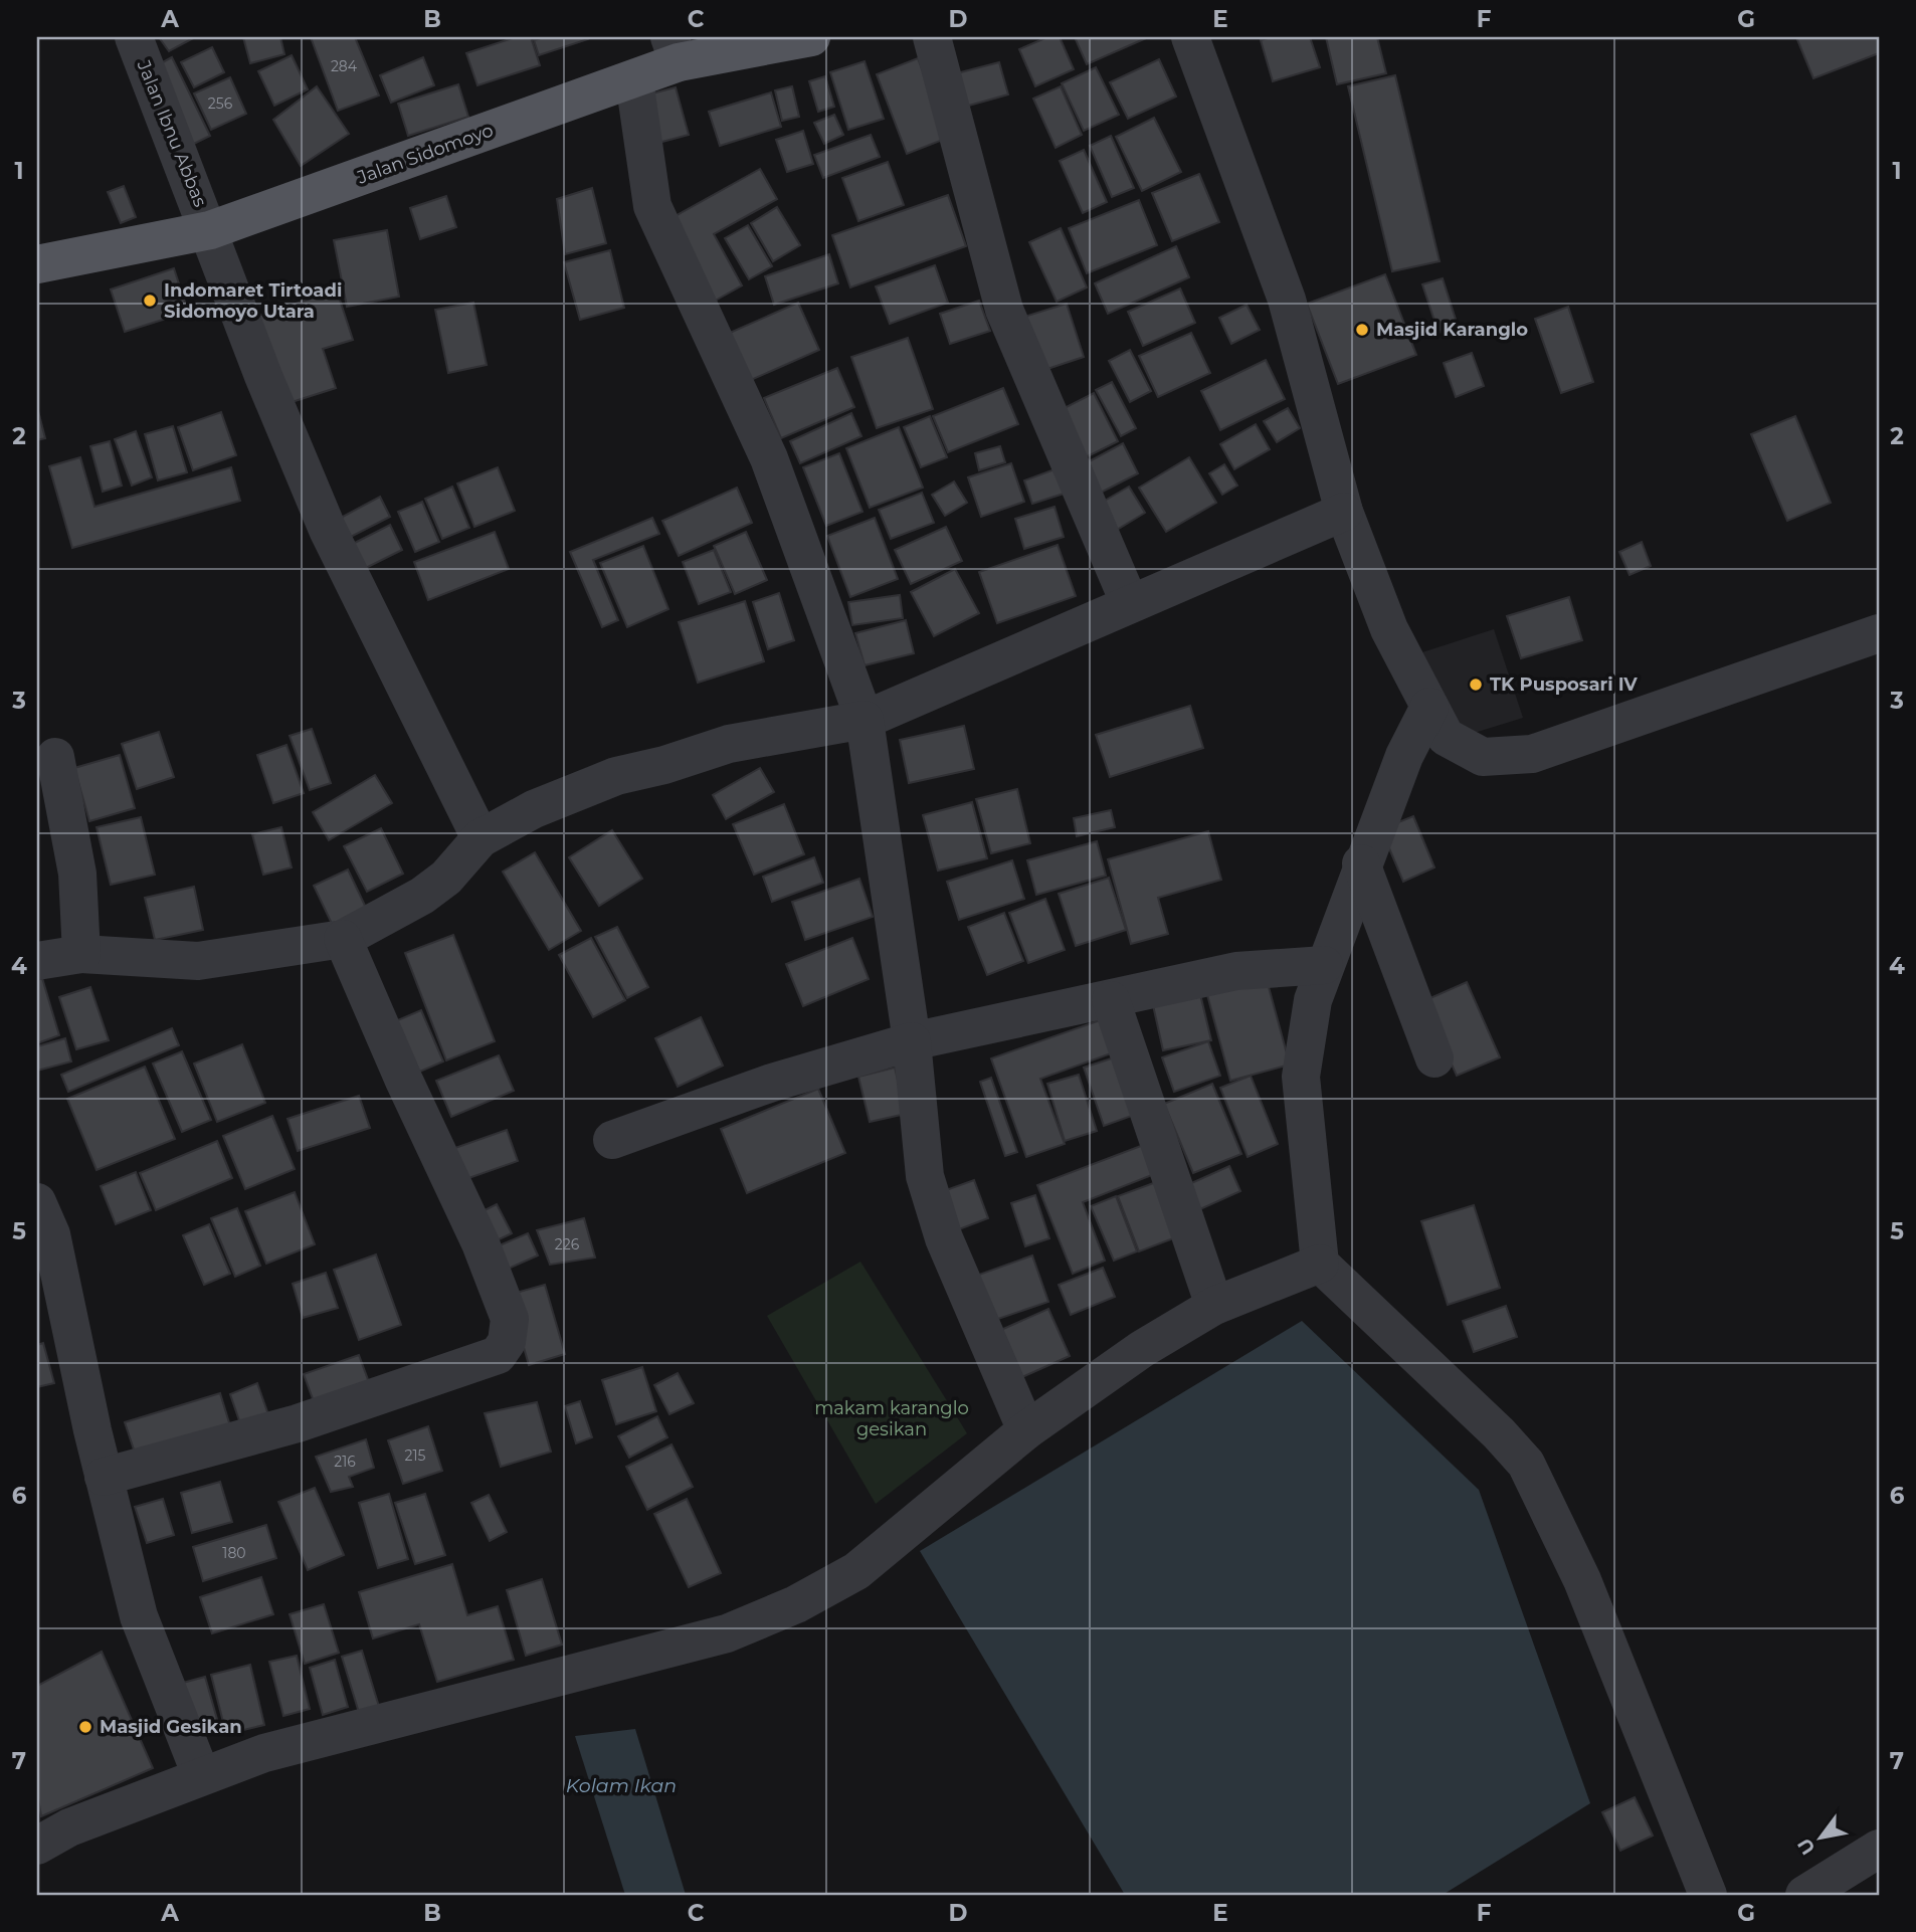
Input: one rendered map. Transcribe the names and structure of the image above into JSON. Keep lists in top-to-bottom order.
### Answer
{
  "streets": {
    "main road": ["Jalan Sidomoyo"],
    "street": ["Jalan Ibnu Abbas"]
  },
  "crossings": [
    ["Jalan Ibnu Abbas", "Jalan Sidomoyo"]
  ],
  "water": ["Kolam Ikan"],
  "parks": ["makam karanglo gesikan"],
  "places": [
    "Indomaret Tirtoadi Sidomoyo Utara",
    "Masjid Karanglo",
    "TK Pusposari IV",
    "Masjid Gesikan"
  ],
  "house_numbers": [
    "284",
    "256",
    "226",
    "215",
    "216",
    "180"
  ],
  "north": "bottom left",
  "grid": {
    "columns": [
      "A",
      "B",
      "C",
      "D",
      "E",
      "F",
      "G"
    ],
    "rows": [
      "1",
      "2",
      "3",
      "4",
      "5",
      "6",
      "7"
    ]
  }
}
